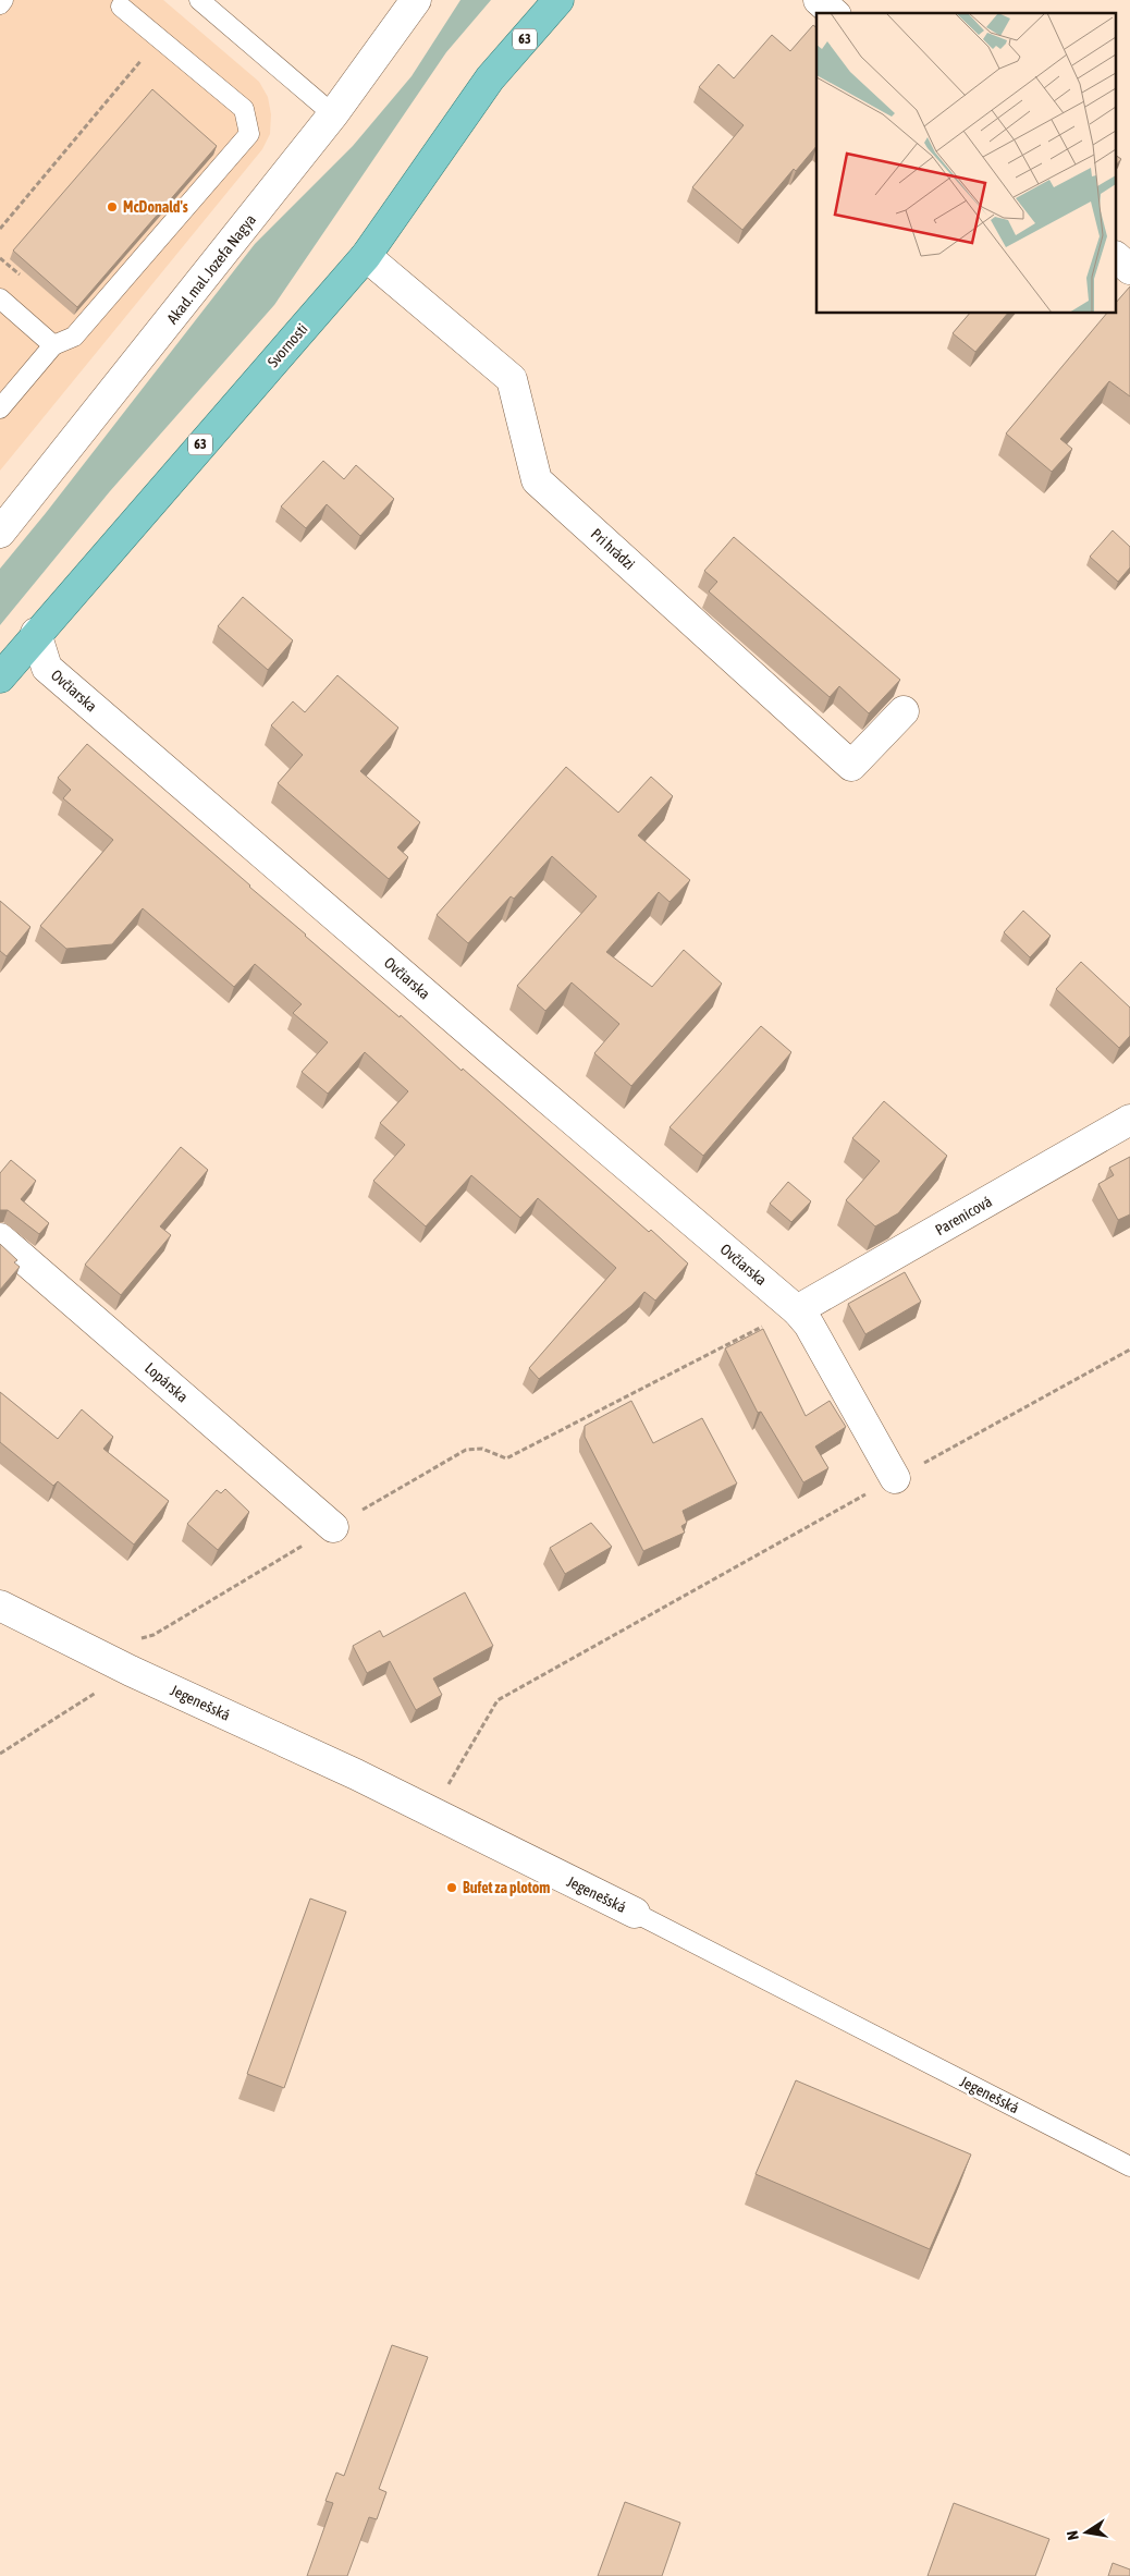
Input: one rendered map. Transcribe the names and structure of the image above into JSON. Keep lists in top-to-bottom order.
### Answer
{
  "streets": {
    "main road": ["63", "Svornosti"],
    "street": [
      "Akad. mal. Jozefa Nagya",
      "Pri hrádzi",
      "Ovčiarska",
      "Parenicová",
      "Lopárska",
      "Jegenešská"
    ]
  },
  "crossings": [
    ["Svornosti", "Pri hrádzi"],
    ["Svornosti", "Ovčiarska"],
    ["Ovčiarska", "Parenicová"]
  ],
  "places": ["McDonald's", "Bufet za plotom"],
  "north": "left"
}
